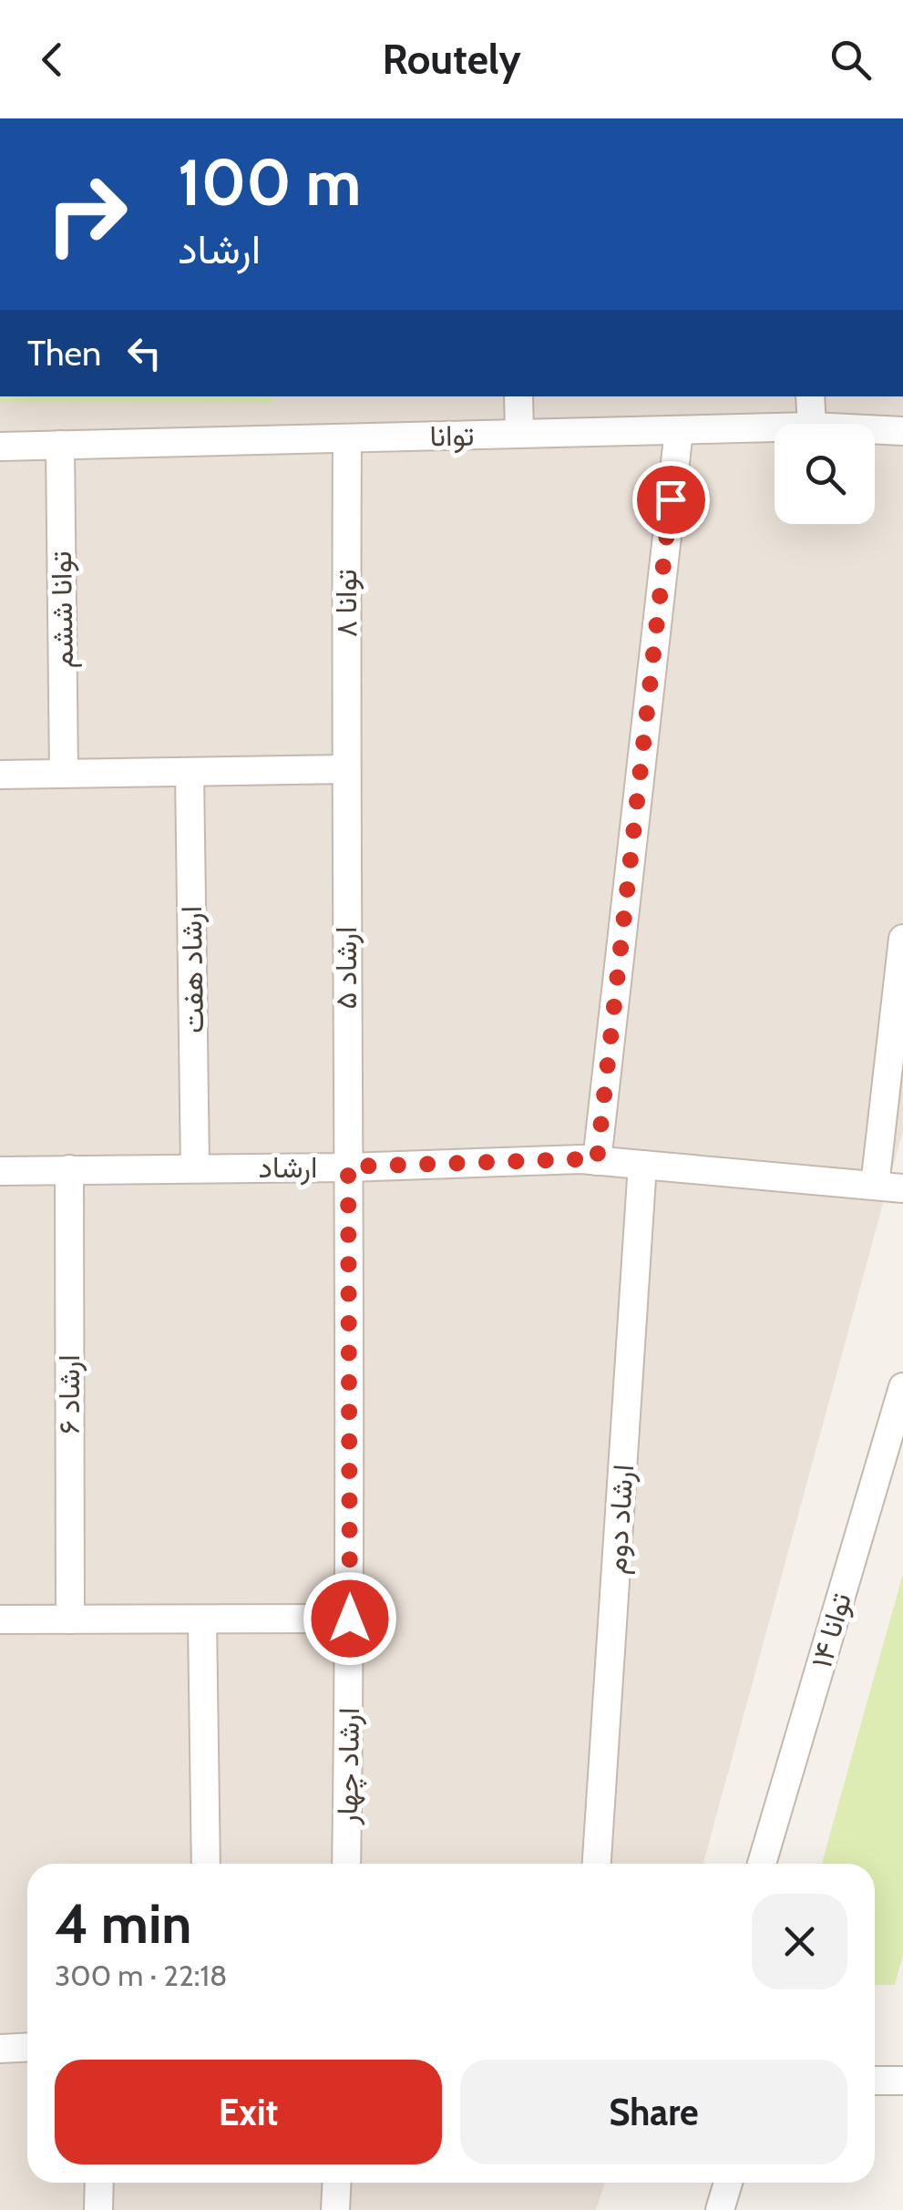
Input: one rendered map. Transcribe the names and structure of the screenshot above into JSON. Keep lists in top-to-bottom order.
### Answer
{
  "streets": {
    "street": [
      "توانا",
      "توانا ۸",
      "توانا ششم",
      "ارشاد ۵",
      "ارشاد هفت",
      "ارشاد",
      "ارشاد ۶",
      "ارشاد دوم",
      "توانا ۱۴",
      "ارشاد چهار"
    ]
  },
  "crossings": [
    ["توانا", "توانا ۸"],
    ["توانا", "توانا ششم"],
    ["توانا ۸", "ارشاد ۵"],
    ["ارشاد ۵", "ارشاد"],
    ["ارشاد ۵", "ارشاد چهار"],
    ["ارشاد هفت", "ارشاد"],
    ["ارشاد", "ارشاد ۶"],
    ["ارشاد", "ارشاد دوم"],
    ["ارشاد", "ارشاد چهار"]
  ],
  "page": {
    "header": "Routely",
    "turn": ["100 m", "ارشاد"],
    "then": "Then",
    "heading": ["4 min", "300 m · 22:18"],
    "buttons": ["Exit", "Share"]
  }
}
